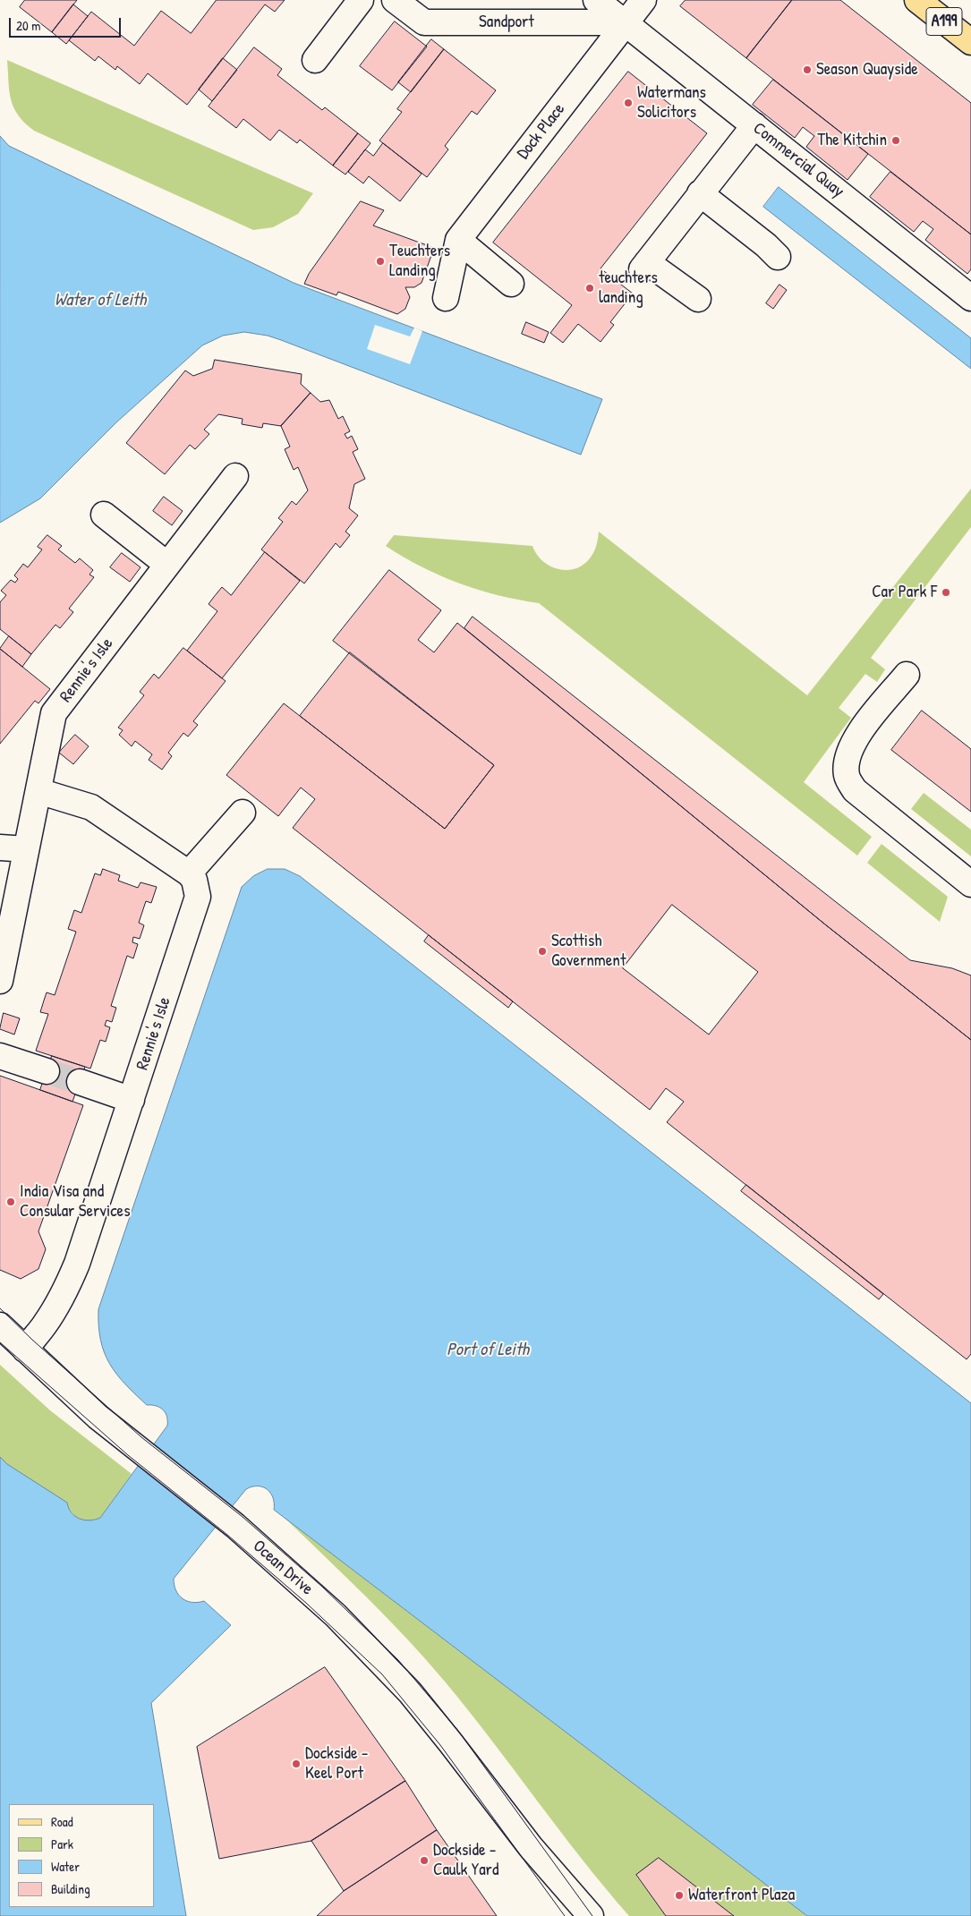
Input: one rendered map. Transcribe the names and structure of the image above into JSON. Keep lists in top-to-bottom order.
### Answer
{
  "streets": {
    "main road": ["A199"],
    "street": [
      "Sandport",
      "Dock Place",
      "Commercial Quay",
      "Rennie's Isle",
      "Ocean Drive"
    ]
  },
  "crossings": [
    ["Sandport", "Dock Place"],
    ["Sandport", "Commercial Quay"],
    ["Dock Place", "Commercial Quay"],
    ["Rennie's Isle", "Ocean Drive"]
  ],
  "water": ["Water of Leith", "Port of Leith"],
  "places": [
    "Season Quayside",
    "Watermans Solicitors",
    "The Kitchin",
    "Teuchters Landing",
    "teuchters landing",
    "Car Park F",
    "Scottish Government",
    "India Visa and Consular Services",
    "Dockside - Keel Port",
    "Dockside - Caulk Yard",
    "Waterfront Plaza"
  ],
  "legend": [
    "Road",
    "Park",
    "Water",
    "Building"
  ],
  "scale_bar": "20 m"
}
